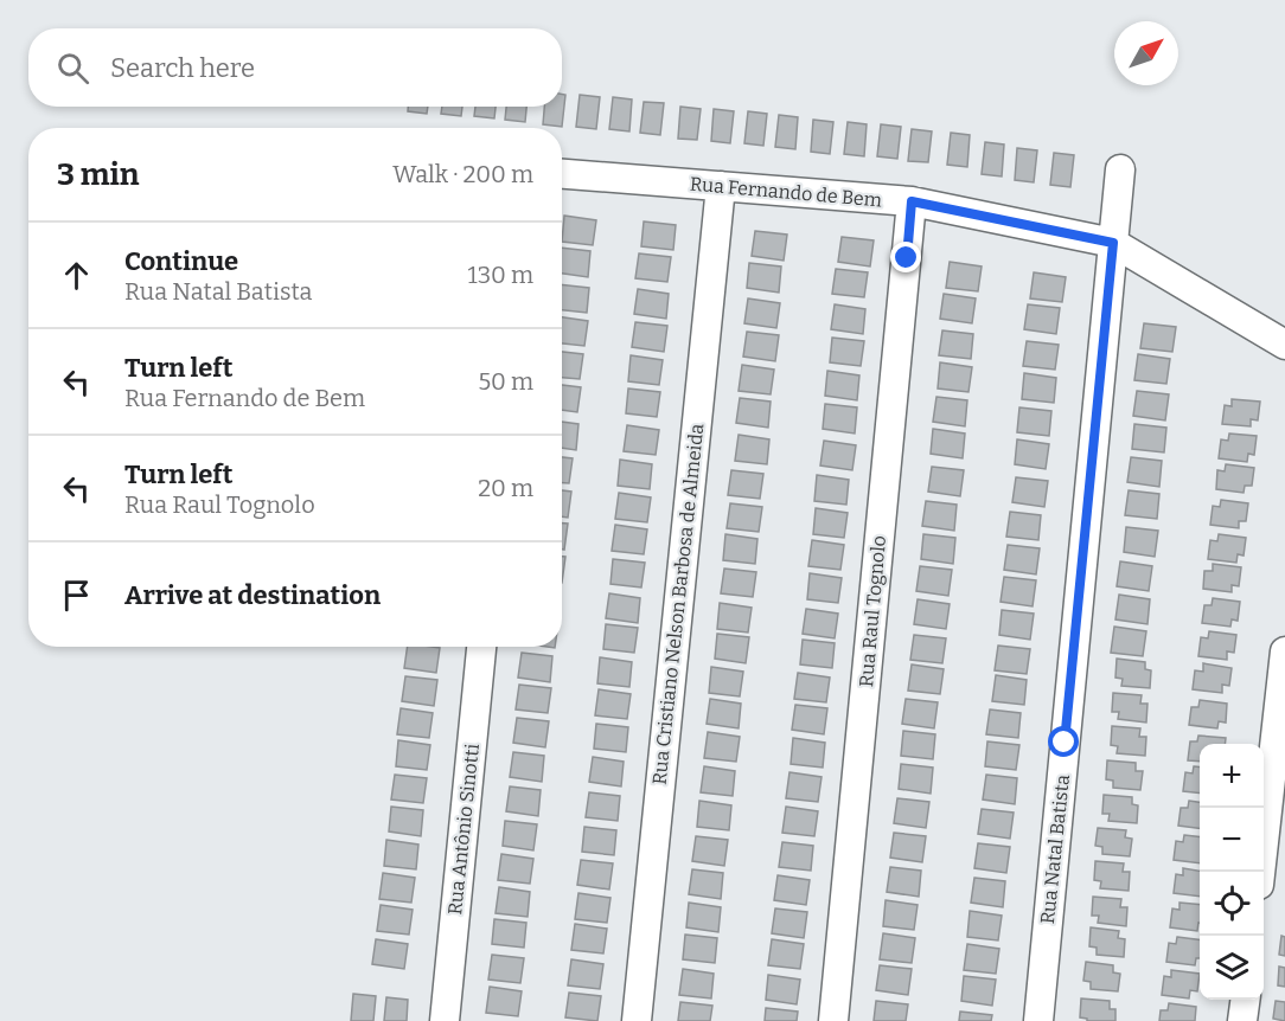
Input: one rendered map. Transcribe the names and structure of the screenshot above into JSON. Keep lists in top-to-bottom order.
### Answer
{
  "streets": {
    "street": [
      "Rua Fernando de Bem",
      "Rua Cristiano Nelson Barbosa de Almeida",
      "Rua Raul Tognolo",
      "Rua Antônio Sinotti",
      "Rua Natal Batista"
    ]
  },
  "crossings": [
    ["Rua Fernando de Bem", "Rua Cristiano Nelson Barbosa de Almeida"],
    ["Rua Fernando de Bem", "Rua Raul Tognolo"],
    ["Rua Fernando de Bem", "Rua Natal Batista"]
  ],
  "north": "top right",
  "page": {
    "search": "Search here",
    "heading": ["3 min", "Walk · 200 m"],
    "list": [
      ["Continue", "Rua Natal Batista", "130 m"],
      ["Turn left", "Rua Fernando de Bem", "50 m"],
      ["Turn left", "Rua Raul Tognolo", "20 m"],
      "Arrive at destination"
    ],
    "map_buttons": ["+", "−"]
  }
}
